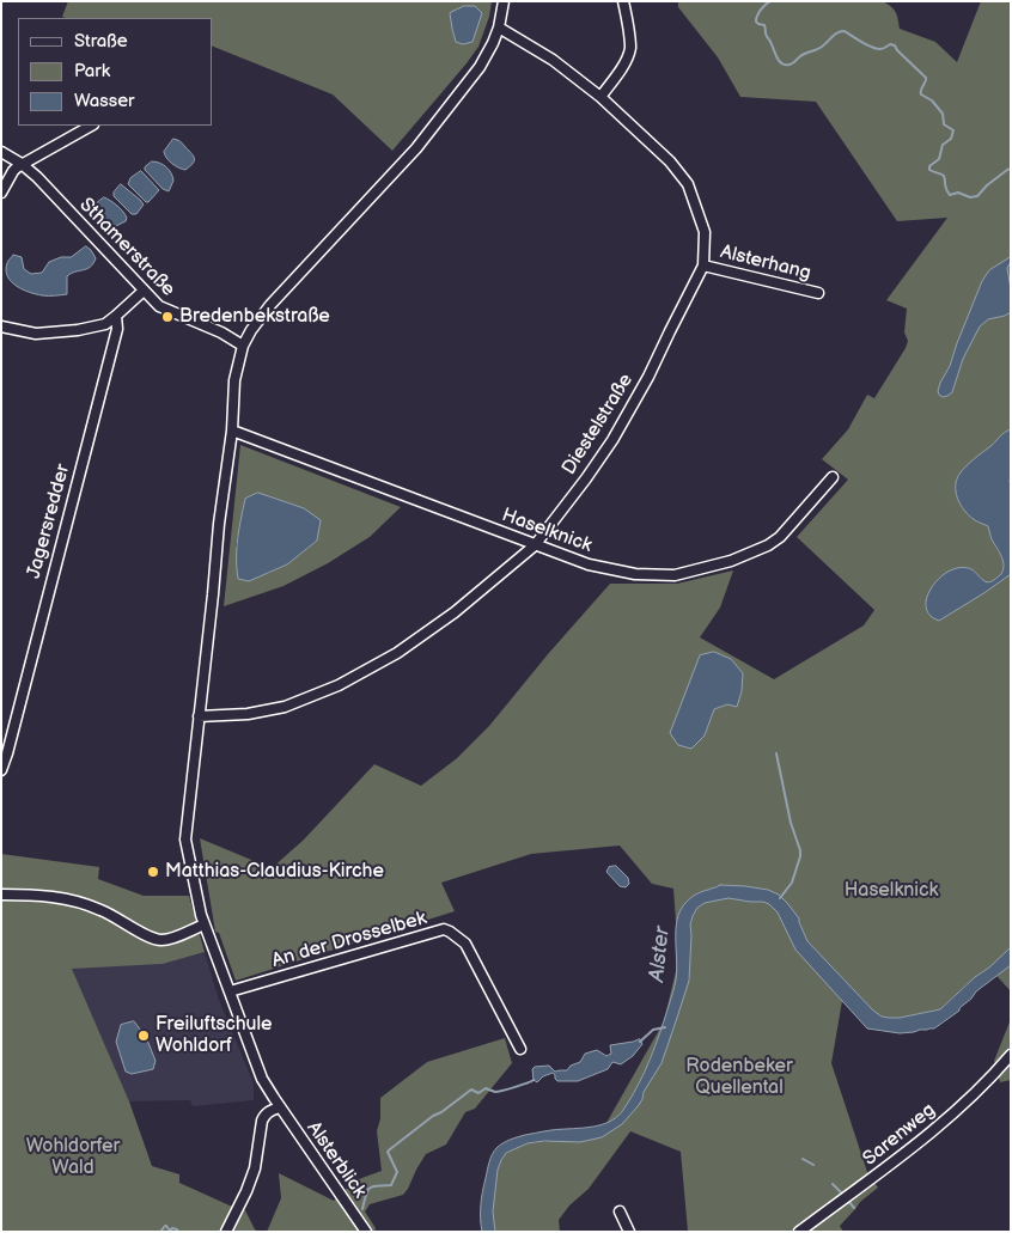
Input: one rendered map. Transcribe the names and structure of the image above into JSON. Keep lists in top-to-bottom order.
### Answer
{
  "streets": {
    "street": [
      "Sthamerstraße",
      "Alsterhang",
      "Diestelstraße",
      "Jagersredder",
      "Haselknick",
      "An der Drosselbek",
      "Sarenweg",
      "Alsterblick"
    ]
  },
  "crossings": [
    ["Alsterhang", "Diestelstraße"],
    ["Diestelstraße", "Haselknick"]
  ],
  "water": ["Alster"],
  "parks": ["Haselknick", "Rodenbeker Quellental", "Wohldorfer Wald"],
  "places": ["Bredenbekstraße", "Matthias-Claudius-Kirche", "Freiluftschule Wohldorf"],
  "legend": ["Straße", "Park", "Wasser"]
}
